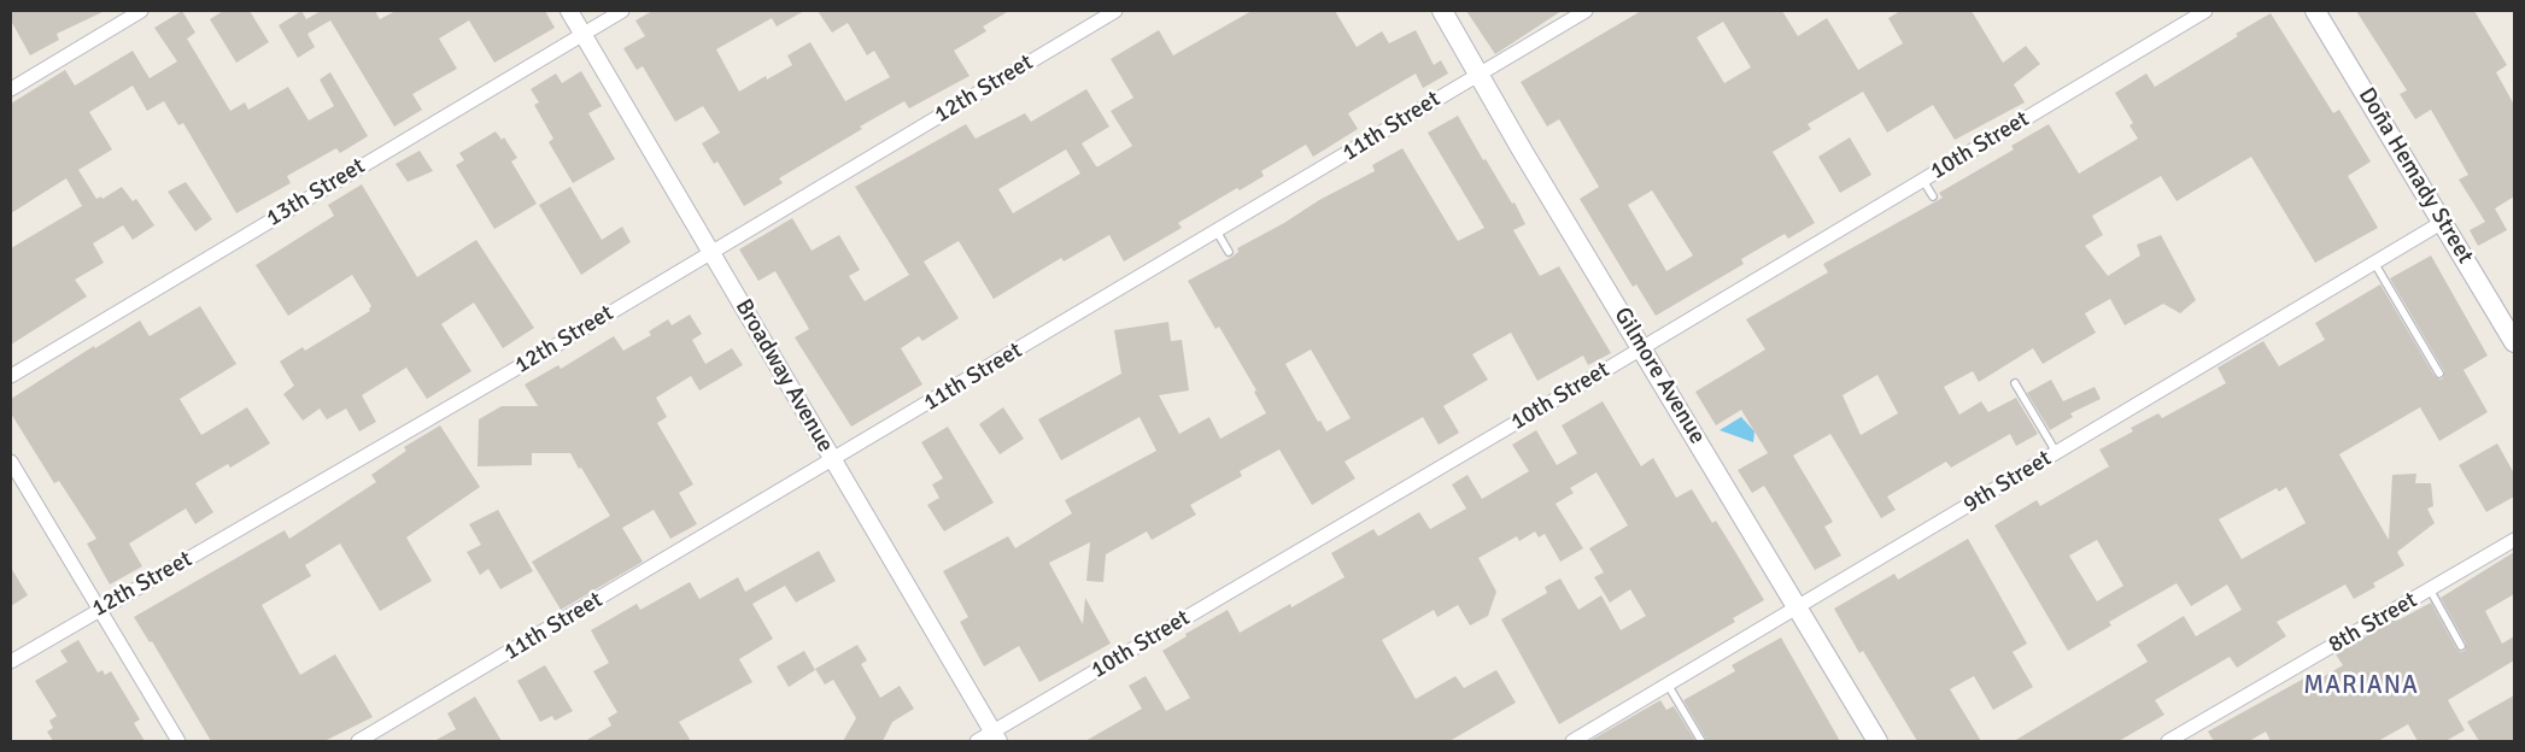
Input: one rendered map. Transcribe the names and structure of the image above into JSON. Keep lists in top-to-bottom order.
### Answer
{
  "streets": {
    "main road": ["Doña Hemady Street", "Gilmore Avenue"],
    "street": [
      "12th Street",
      "11th Street",
      "10th Street",
      "13th Street",
      "Broadway Avenue",
      "9th Street",
      "8th Street"
    ]
  },
  "crossings": [
    ["12th Street", "Broadway Avenue"],
    ["11th Street", "Broadway Avenue"],
    ["11th Street", "Gilmore Avenue"],
    ["10th Street", "Broadway Avenue"],
    ["10th Street", "Gilmore Avenue"],
    ["Doña Hemady Street", "9th Street"],
    ["13th Street", "Broadway Avenue"],
    ["Gilmore Avenue", "9th Street"]
  ],
  "districts": ["MARIANA"]
}
